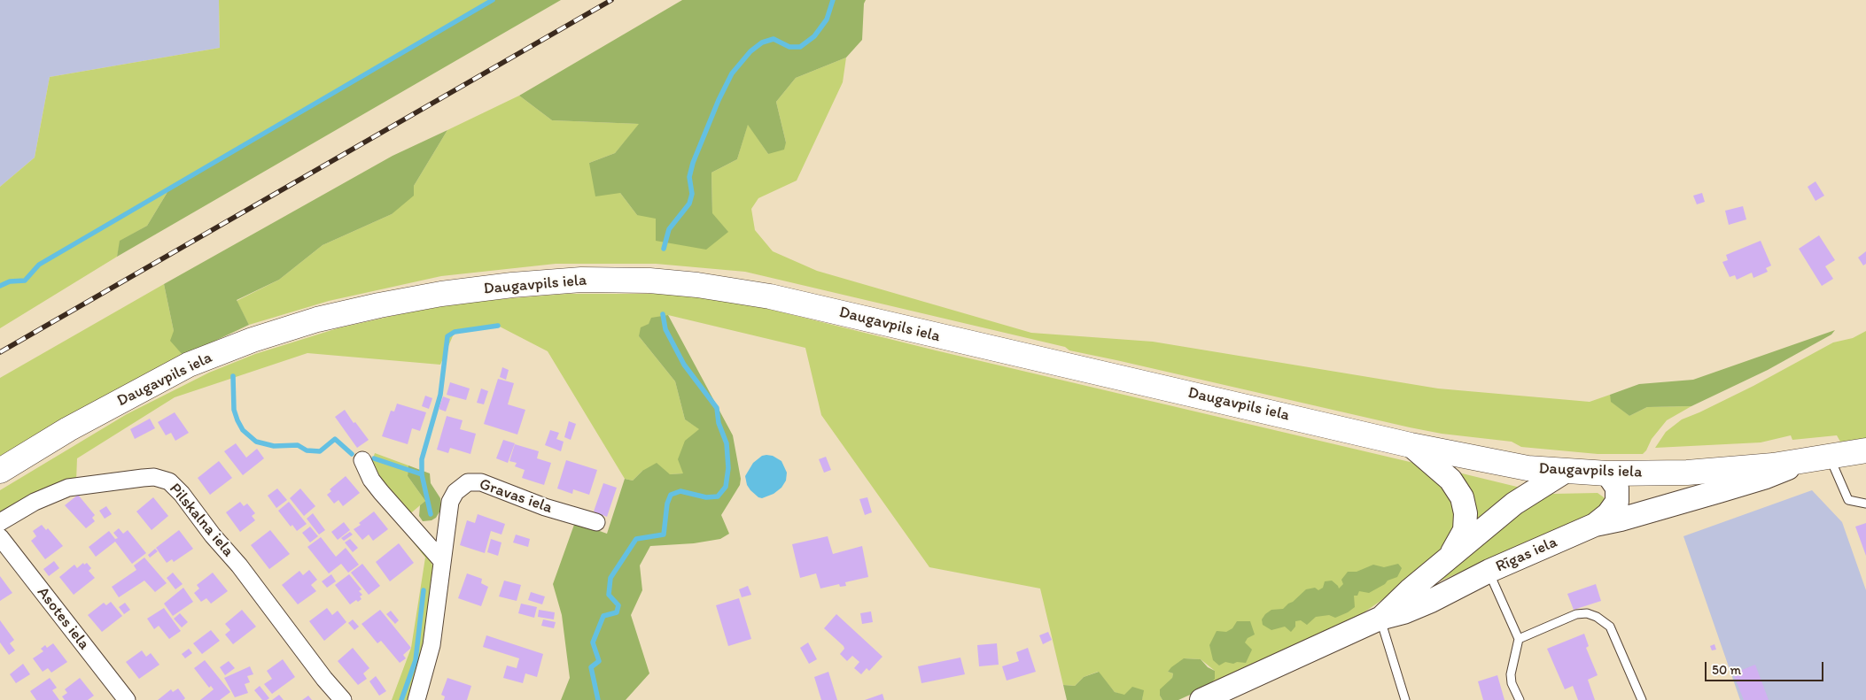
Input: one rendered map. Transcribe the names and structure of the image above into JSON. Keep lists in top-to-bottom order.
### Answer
{
  "streets": {
    "highway": ["Daugavpils iela", "Rīgas iela"],
    "street": ["Gravas iela", "Pilskalna iela", "Asotes iela"]
  },
  "crossings": [
    ["Daugavpils iela", "Rīgas iela"]
  ],
  "scale_bar": "50 m"
}
